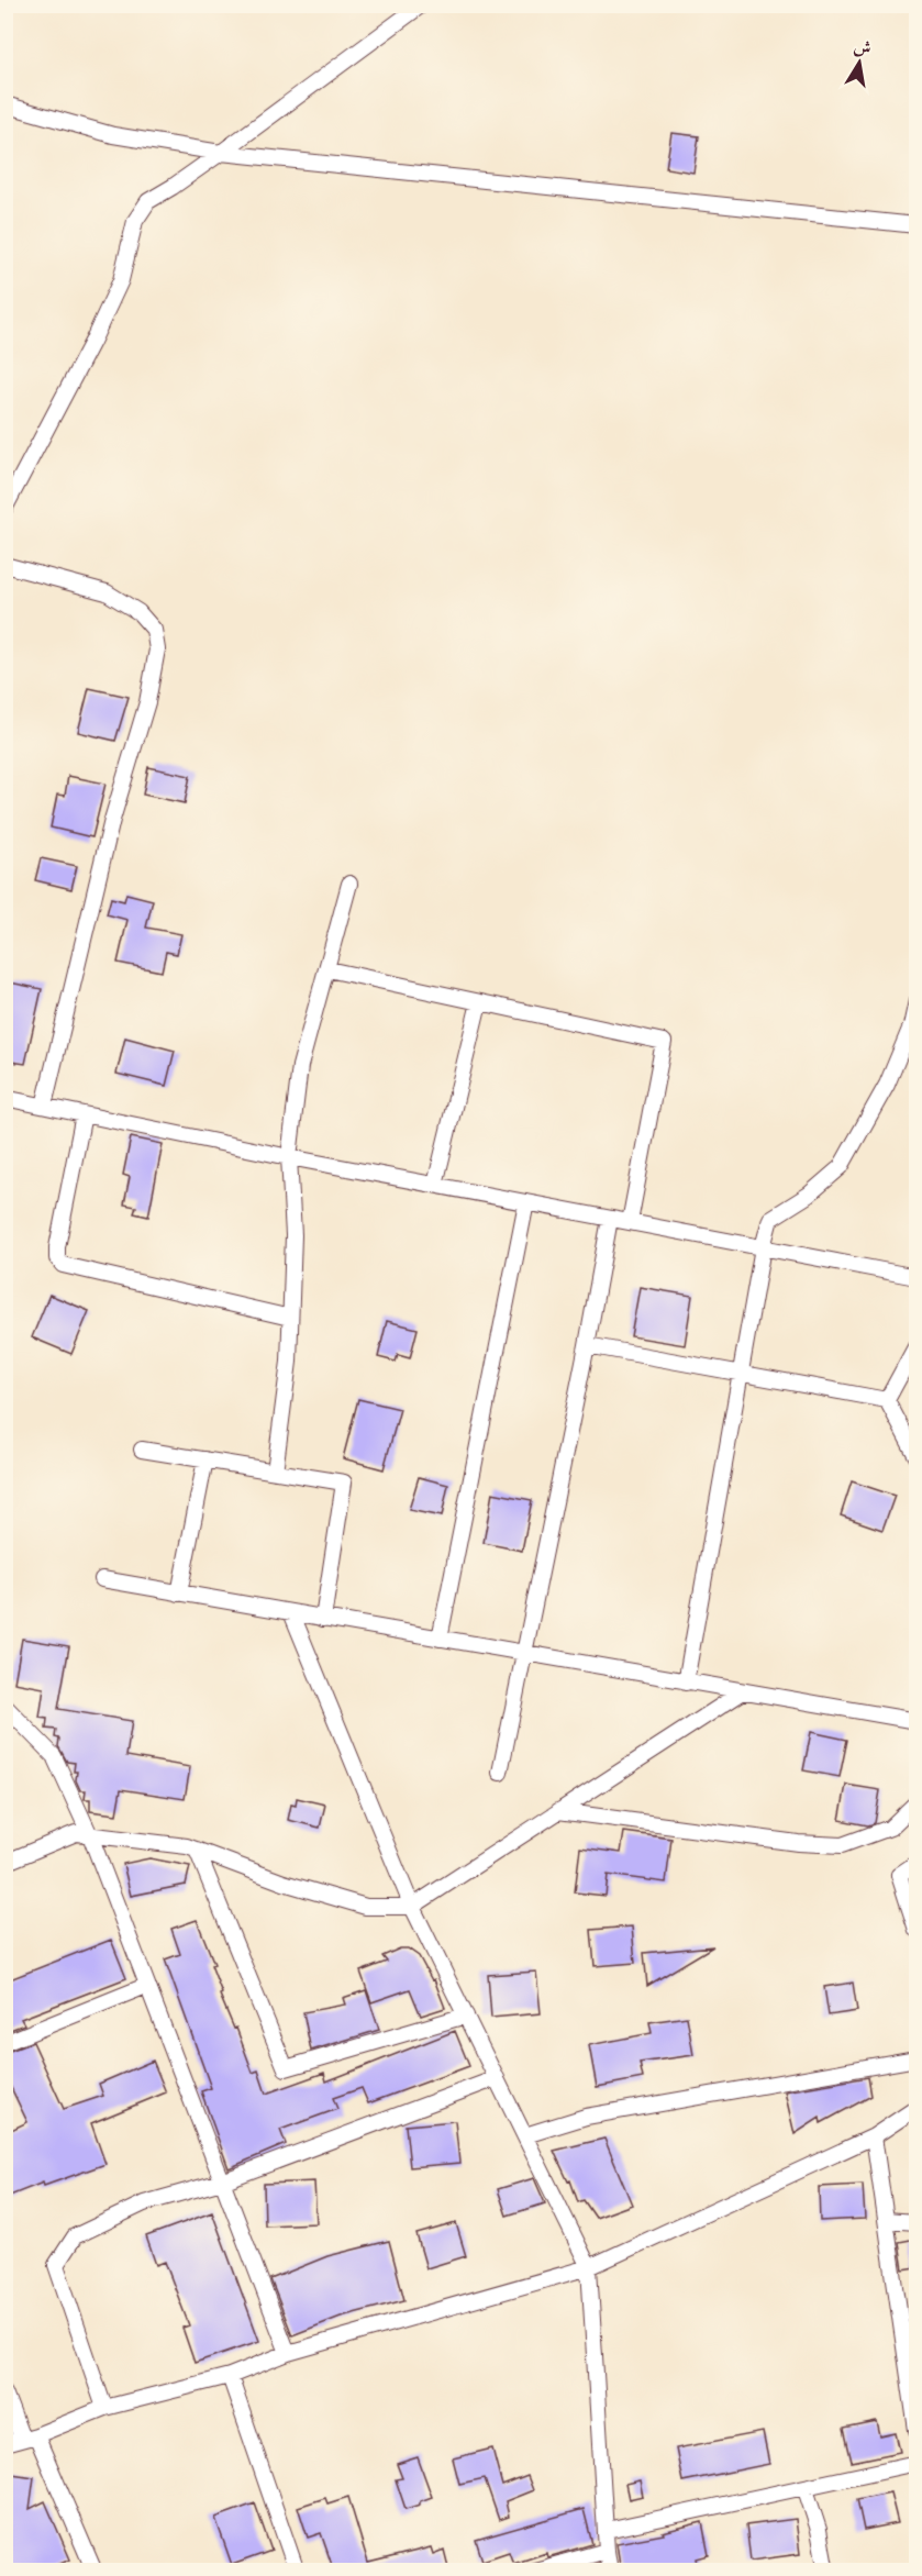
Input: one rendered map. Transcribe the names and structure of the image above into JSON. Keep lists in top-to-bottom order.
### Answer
{
  "north": "top"
}
